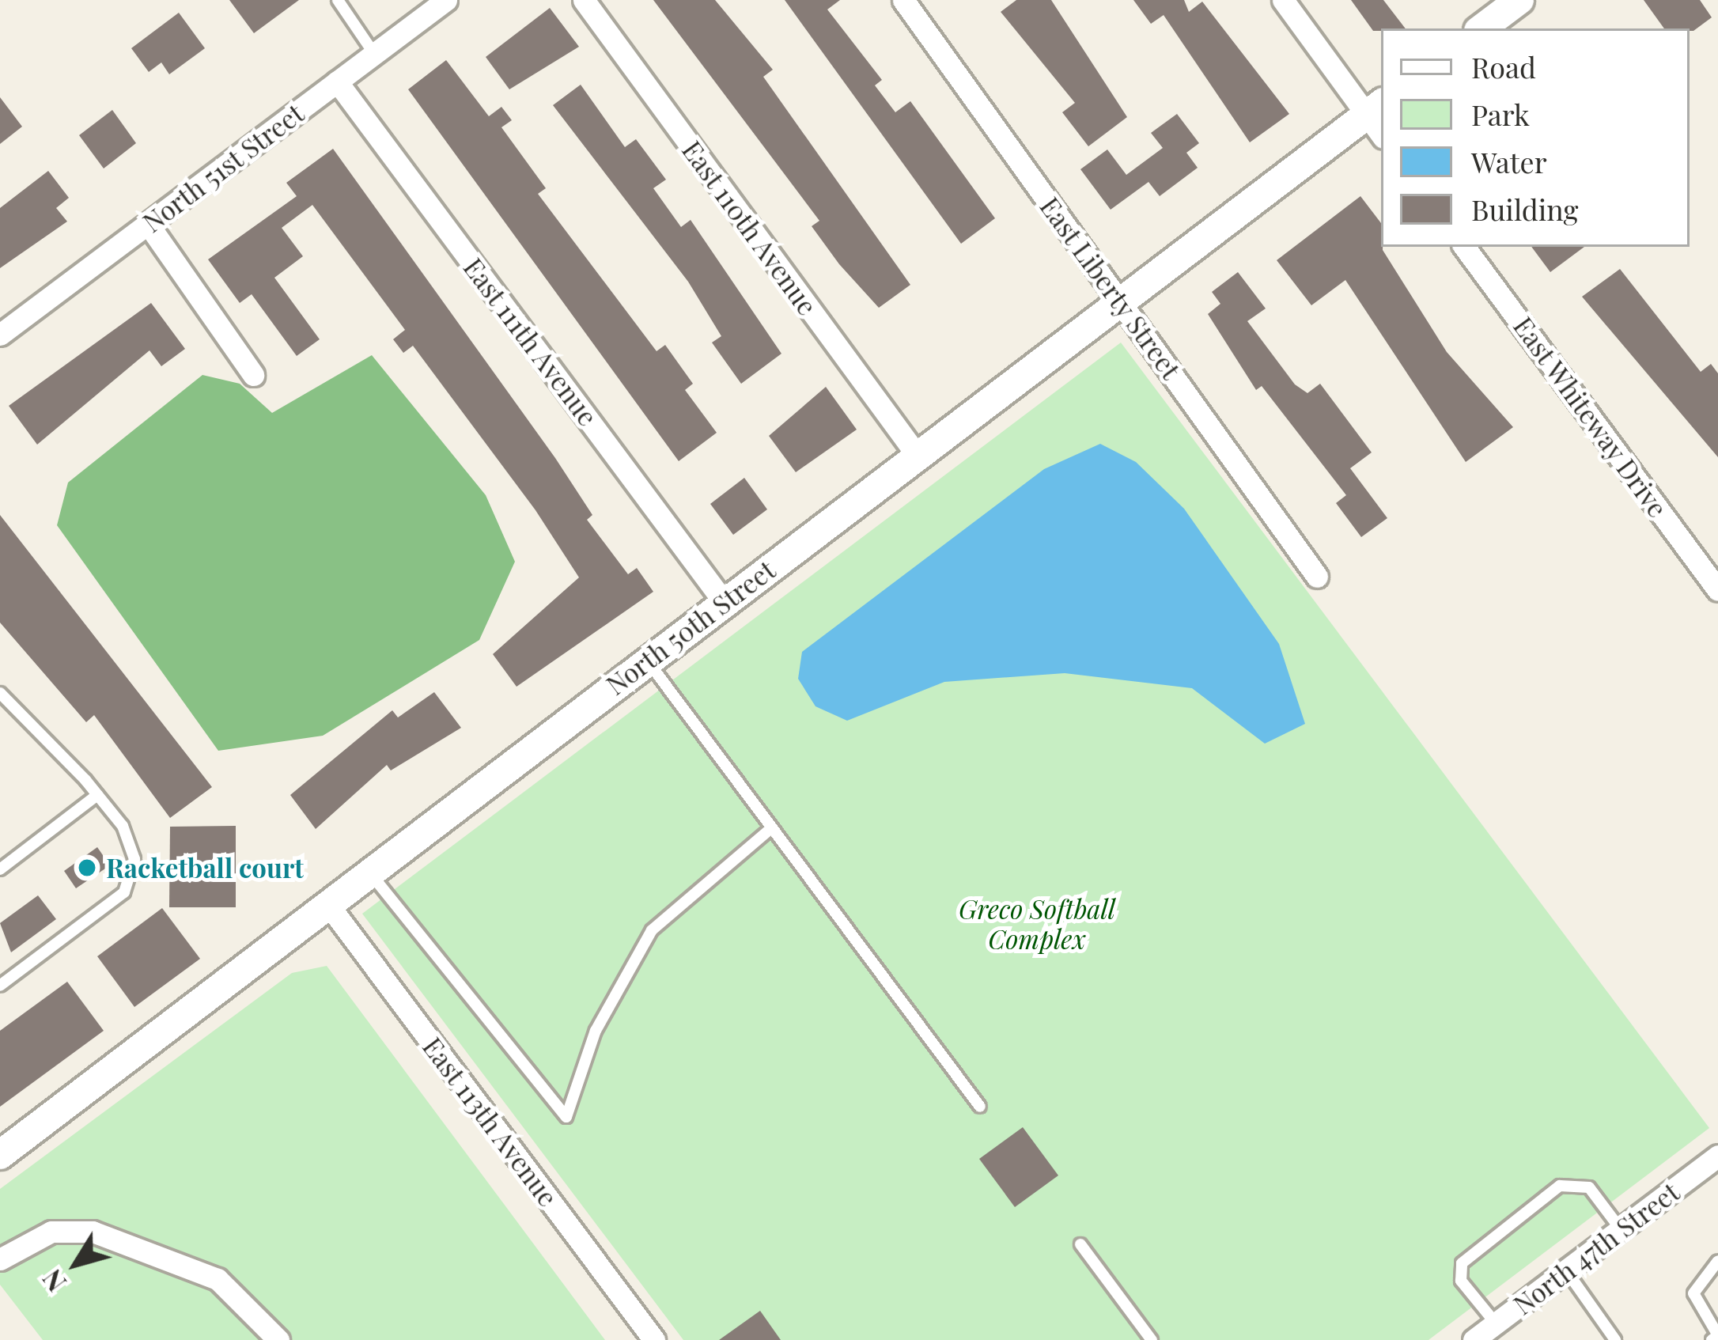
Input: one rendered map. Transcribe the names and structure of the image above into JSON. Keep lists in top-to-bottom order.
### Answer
{
  "streets": {
    "street": [
      "North 51st Street",
      "East 110th Avenue",
      "East Liberty Street",
      "East 111th Avenue",
      "East Whiteway Drive",
      "North 50th Street",
      "East 113th Avenue",
      "North 47th Street"
    ]
  },
  "crossings": [
    ["North 51st Street", "East 111th Avenue"],
    ["East 110th Avenue", "North 50th Street"],
    ["East Liberty Street", "North 50th Street"],
    ["East 111th Avenue", "North 50th Street"],
    ["North 50th Street", "East 113th Avenue"]
  ],
  "parks": ["Greco Softball Complex"],
  "places": ["Racketball court"],
  "legend": [
    "Road",
    "Park",
    "Water",
    "Building"
  ],
  "north": "bottom left"
}
